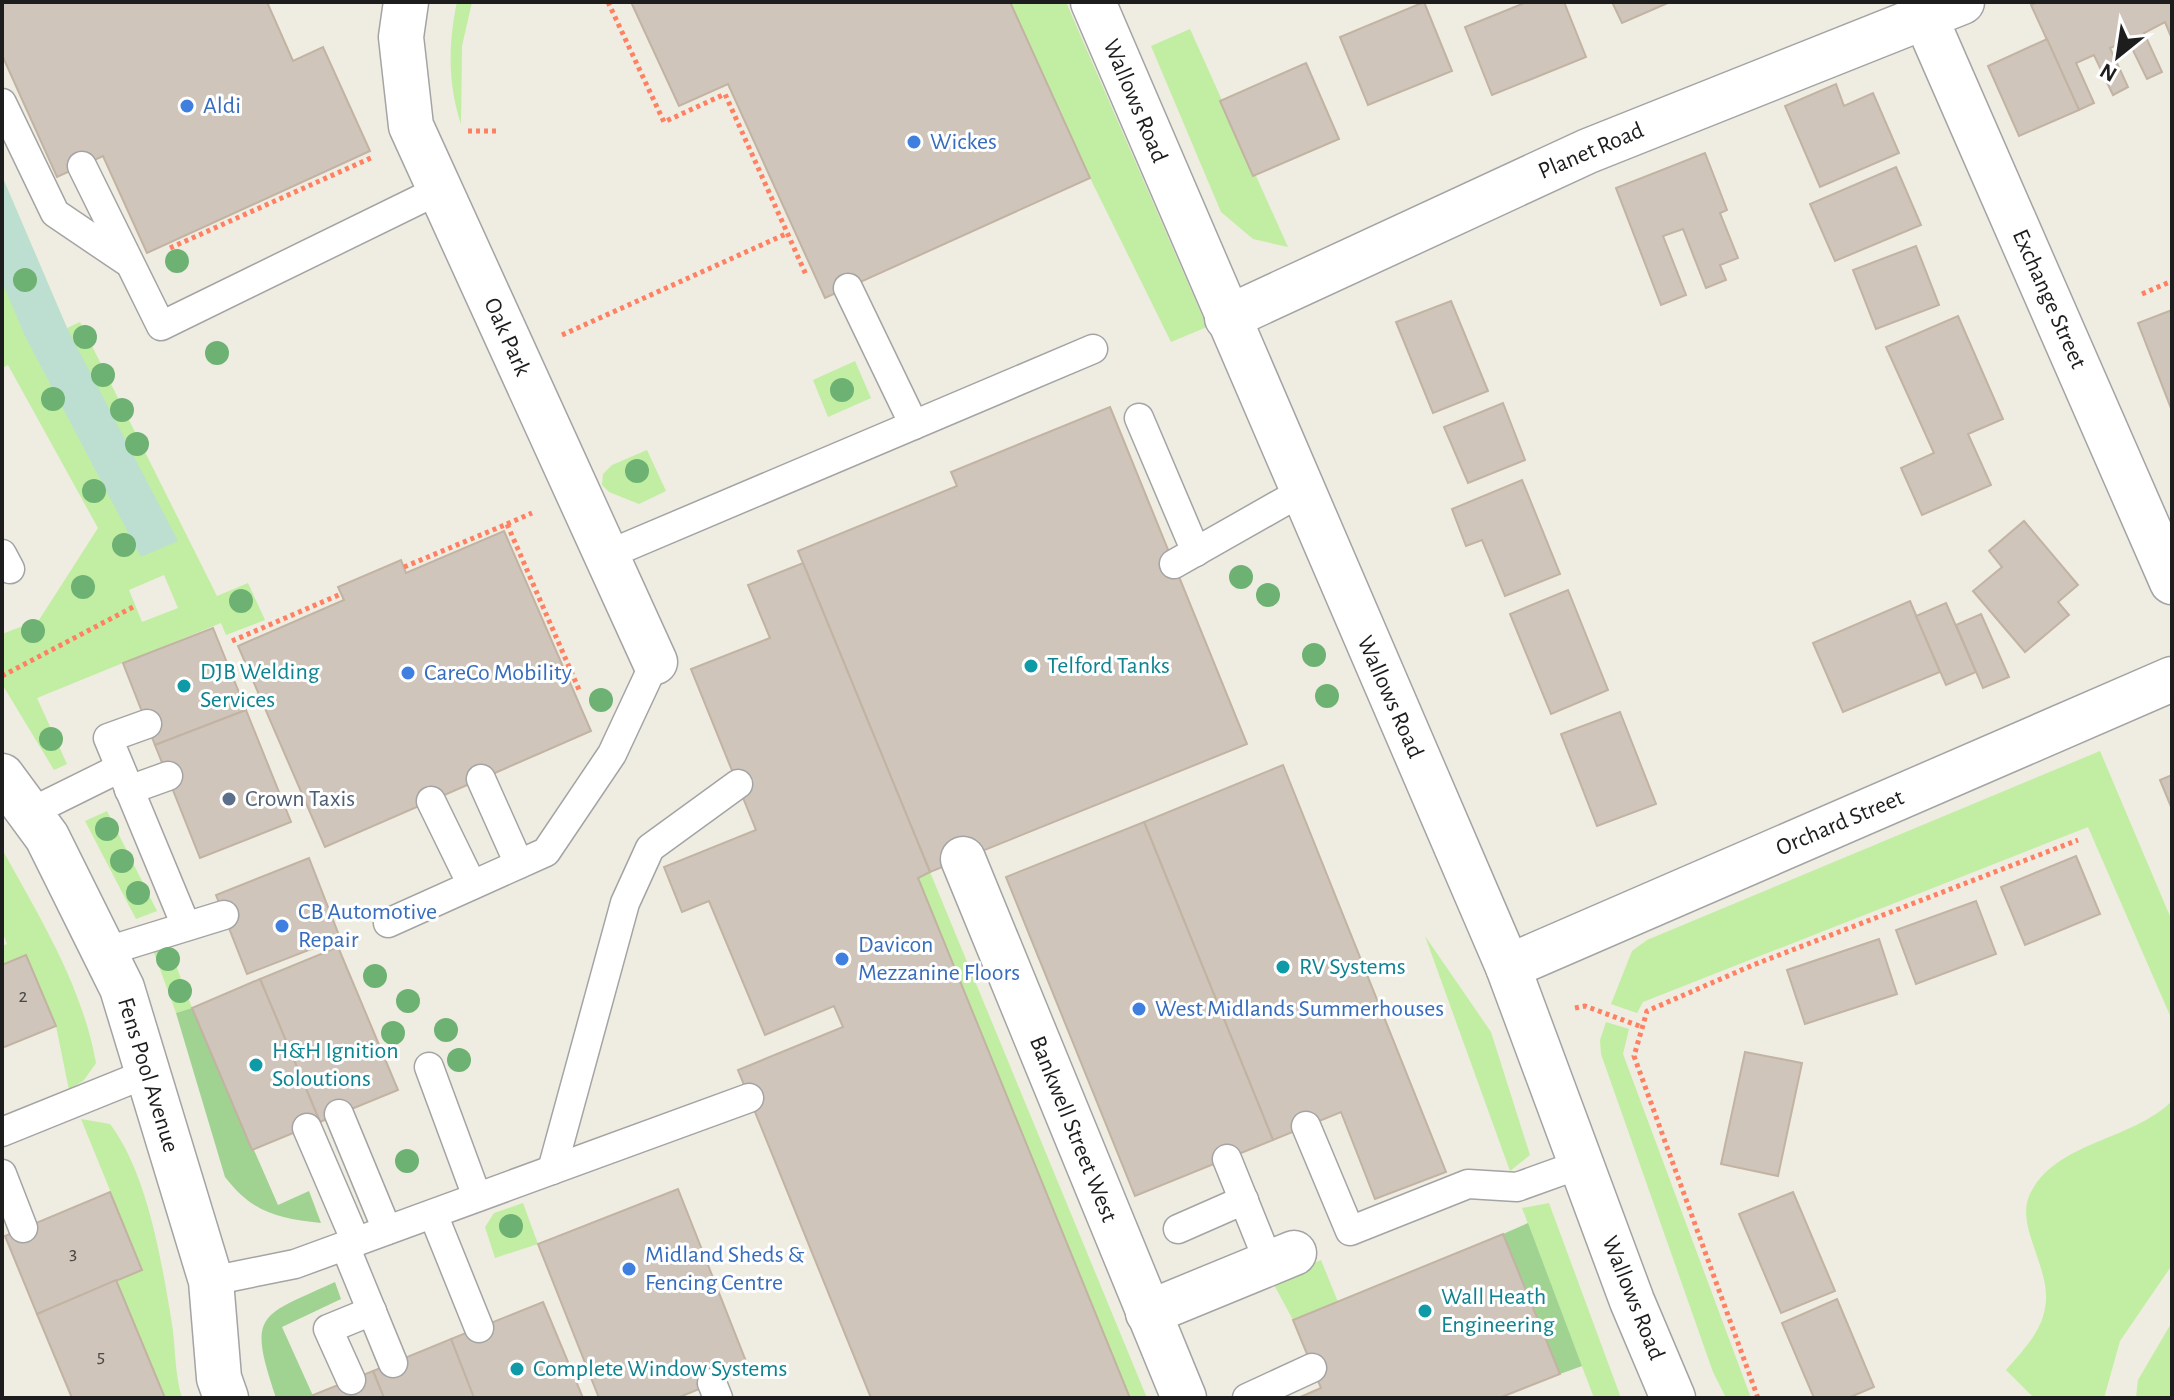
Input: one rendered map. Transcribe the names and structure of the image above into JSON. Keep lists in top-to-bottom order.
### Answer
{
  "streets": {
    "street": [
      "Wallows Road",
      "Planet Road",
      "Exchange Street",
      "Oak Park",
      "Orchard Street",
      "Fens Pool Avenue",
      "Bankwell Street West"
    ]
  },
  "crossings": [
    ["Wallows Road", "Planet Road"],
    ["Wallows Road", "Orchard Street"],
    ["Planet Road", "Exchange Street"]
  ],
  "places": [
    "Aldi",
    "Wickes",
    "Telford Tanks",
    "CareCo Mobility",
    "DJB Welding Services",
    "Crown Taxis",
    "CB Automotive Repair",
    "Davicon Mezzanine Floors",
    "RV Systems",
    "West Midlands Summerhouses",
    "H&H Ignition Soloutions",
    "Midland Sheds & Fencing Centre",
    "Wall Heath Engineering",
    "Complete Window Systems"
  ],
  "house_numbers": ["2", "3", "5"],
  "north": "bottom left"
}
